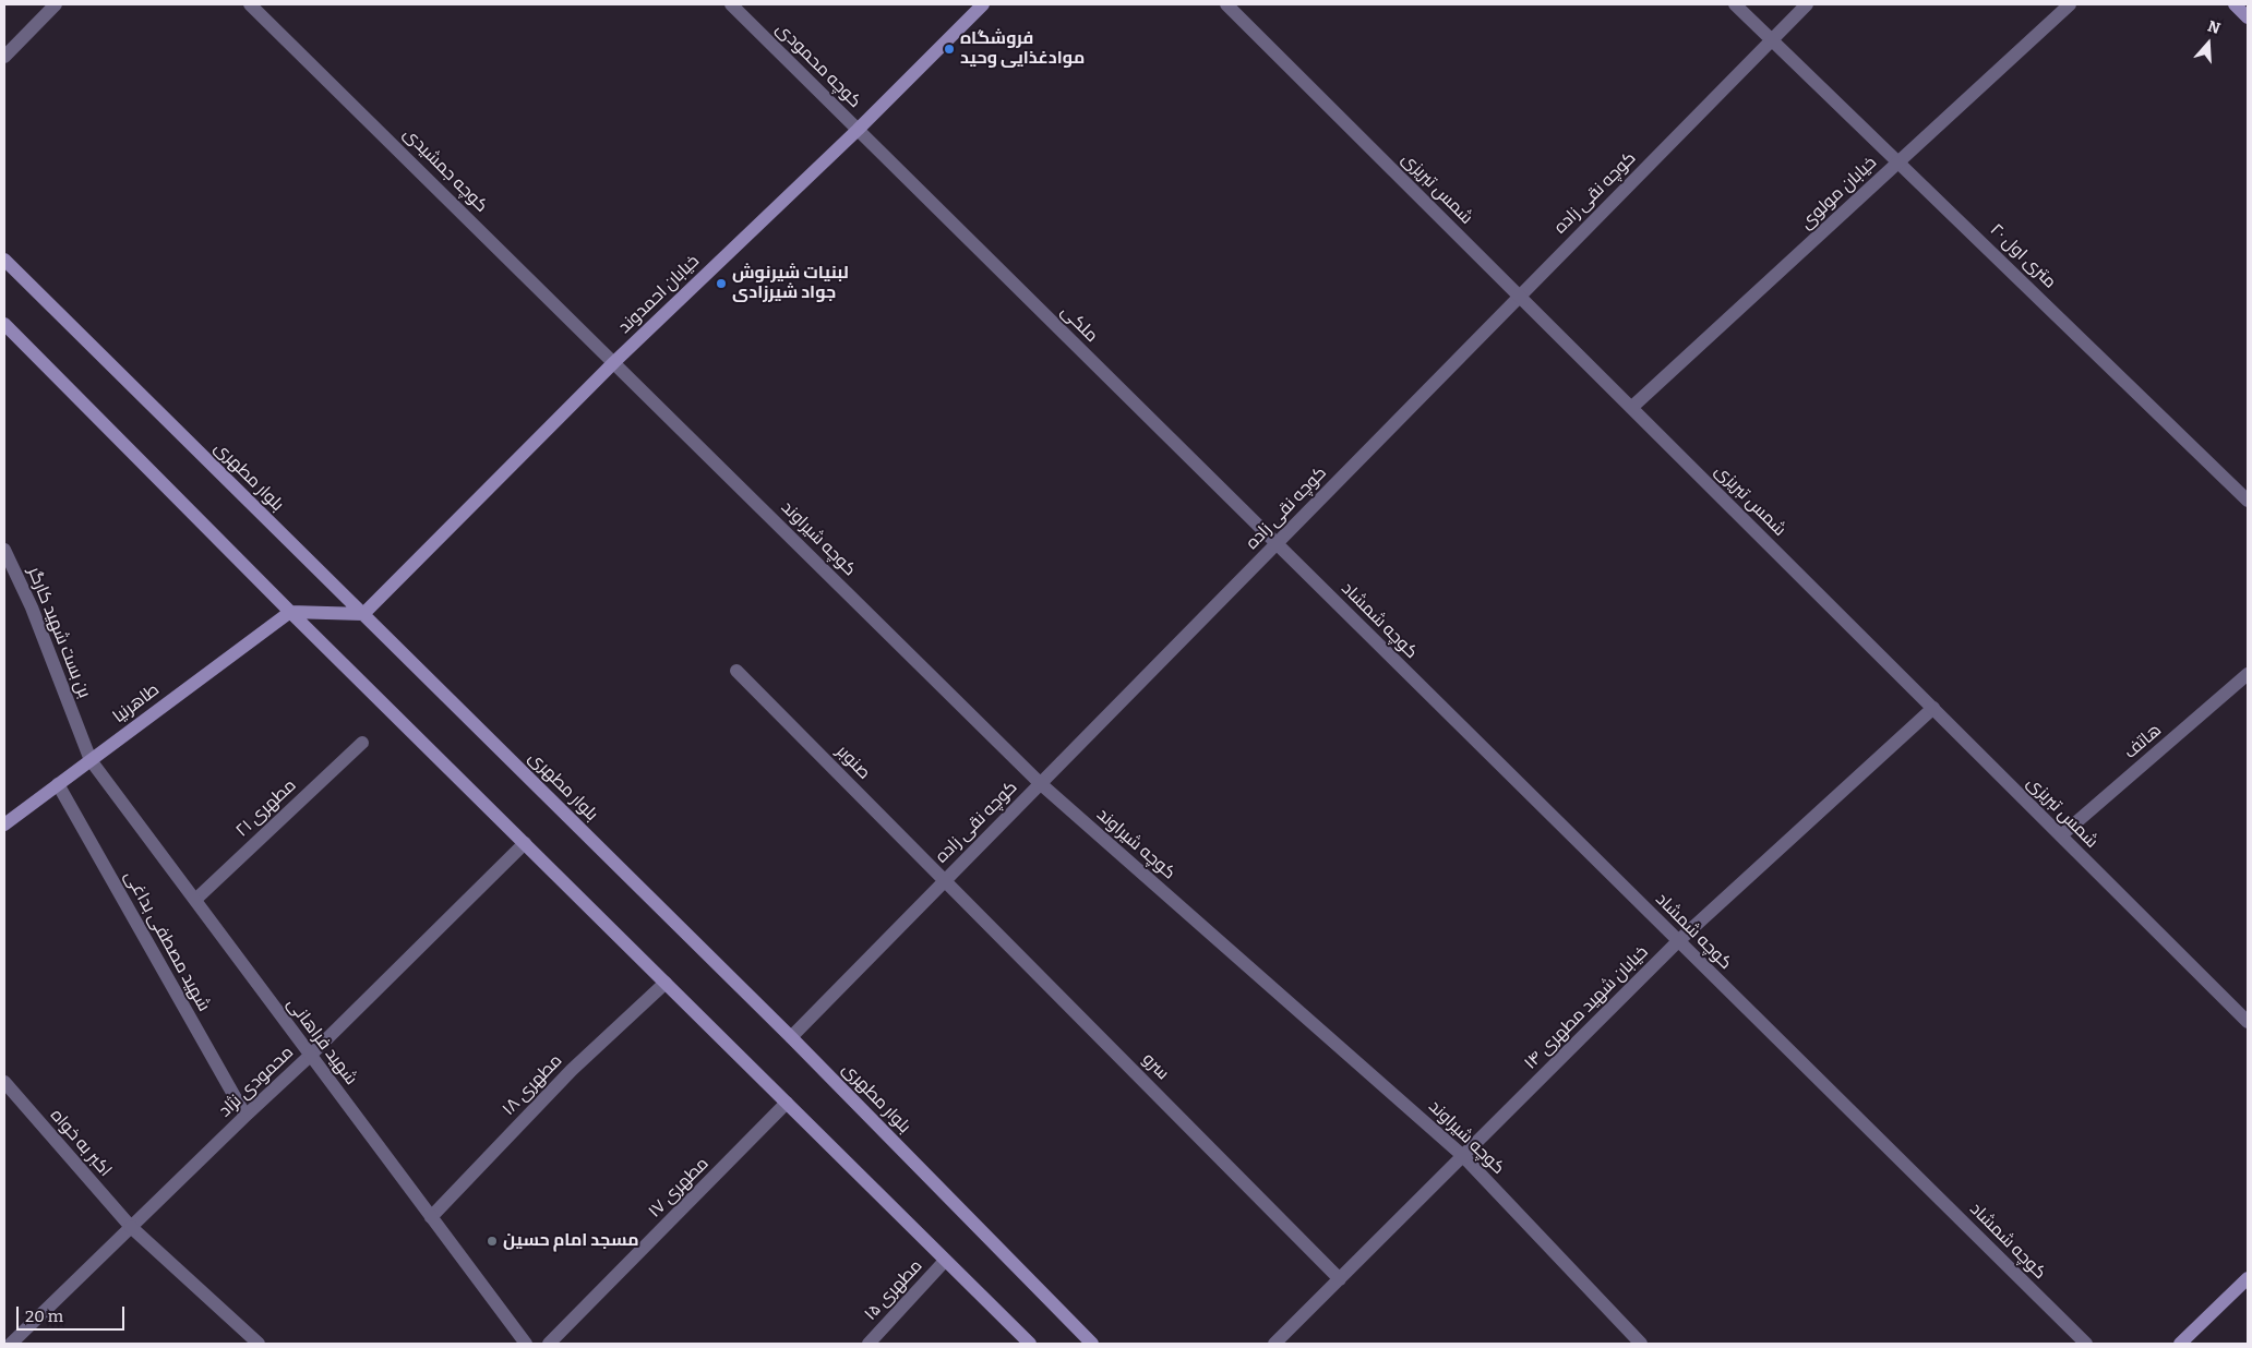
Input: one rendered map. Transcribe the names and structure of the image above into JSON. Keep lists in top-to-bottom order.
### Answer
{
  "streets": {
    "main road": ["خیابان احمدوند", "بلوار مطهری", "طاهرنیا"],
    "street": [
      "کوچه محمودی",
      "کوچه جمشیدی",
      "شمس تبریزی",
      "کوچه نقی زاده",
      "خیابان مولوی",
      "۲۰ متری اول",
      "ملکی",
      "کوچه شیراوند",
      "کوچه شمشاد",
      "بن بست شهید کارگر",
      "هاتف",
      "صنوبر",
      "مطهری ۲۱",
      "شهید مصطفی بداغی",
      "خیابان شهید مطهری ۱۴",
      "شهید فراهانی",
      "سرو",
      "محمودی نژاد",
      "مطهری ۱۸",
      "اکبر به خواه",
      "مطهری ۱۷",
      "مطهری ۱۵"
    ]
  },
  "crossings": [
    ["کوچه محمودی", "خیابان احمدوند"],
    ["کوچه محمودی", "ملکی"],
    ["کوچه جمشیدی", "خیابان احمدوند"],
    ["کوچه جمشیدی", "کوچه شیراوند"],
    ["شمس تبریزی", "کوچه نقی زاده"],
    ["شمس تبریزی", "خیابان مولوی"],
    ["شمس تبریزی", "هاتف"],
    ["شمس تبریزی", "خیابان شهید مطهری ۱۴"],
    ["کوچه نقی زاده", "۲۰ متری اول"],
    ["کوچه نقی زاده", "ملکی"],
    ["کوچه نقی زاده", "بلوار مطهری"],
    ["کوچه نقی زاده", "کوچه شیراوند"],
    ["کوچه نقی زاده", "کوچه شمشاد"],
    ["کوچه نقی زاده", "صنوبر"],
    ["کوچه نقی زاده", "سرو"],
    ["خیابان مولوی", "۲۰ متری اول"],
    ["خیابان احمدوند", "ملکی"],
    ["خیابان احمدوند", "بلوار مطهری"],
    ["خیابان احمدوند", "کوچه شیراوند"],
    ["ملکی", "کوچه شمشاد"],
    ["کوچه شیراوند", "خیابان شهید مطهری ۱۴"],
    ["کوچه شمشاد", "خیابان شهید مطهری ۱۴"],
    ["بن بست شهید کارگر", "طاهرنیا"],
    ["بن بست شهید کارگر", "شهید فراهانی"],
    ["طاهرنیا", "شهید مصطفی بداغی"],
    ["طاهرنیا", "شهید فراهانی"],
    ["صنوبر", "سرو"],
    ["مطهری ۲۱", "شهید فراهانی"],
    ["شهید مصطفی بداغی", "محمودی نژاد"],
    ["خیابان شهید مطهری ۱۴", "سرو"],
    ["شهید فراهانی", "محمودی نژاد"],
    ["شهید فراهانی", "مطهری ۱۸"],
    ["محمودی نژاد", "اکبر به خواه"]
  ],
  "places": ["فروشگاه موادغذایی وحید", "لبنیات شیرنوش جواد شیرزادی", "مسجد امام حسین"],
  "scale_bar": "20 m",
  "north": "top"
}
